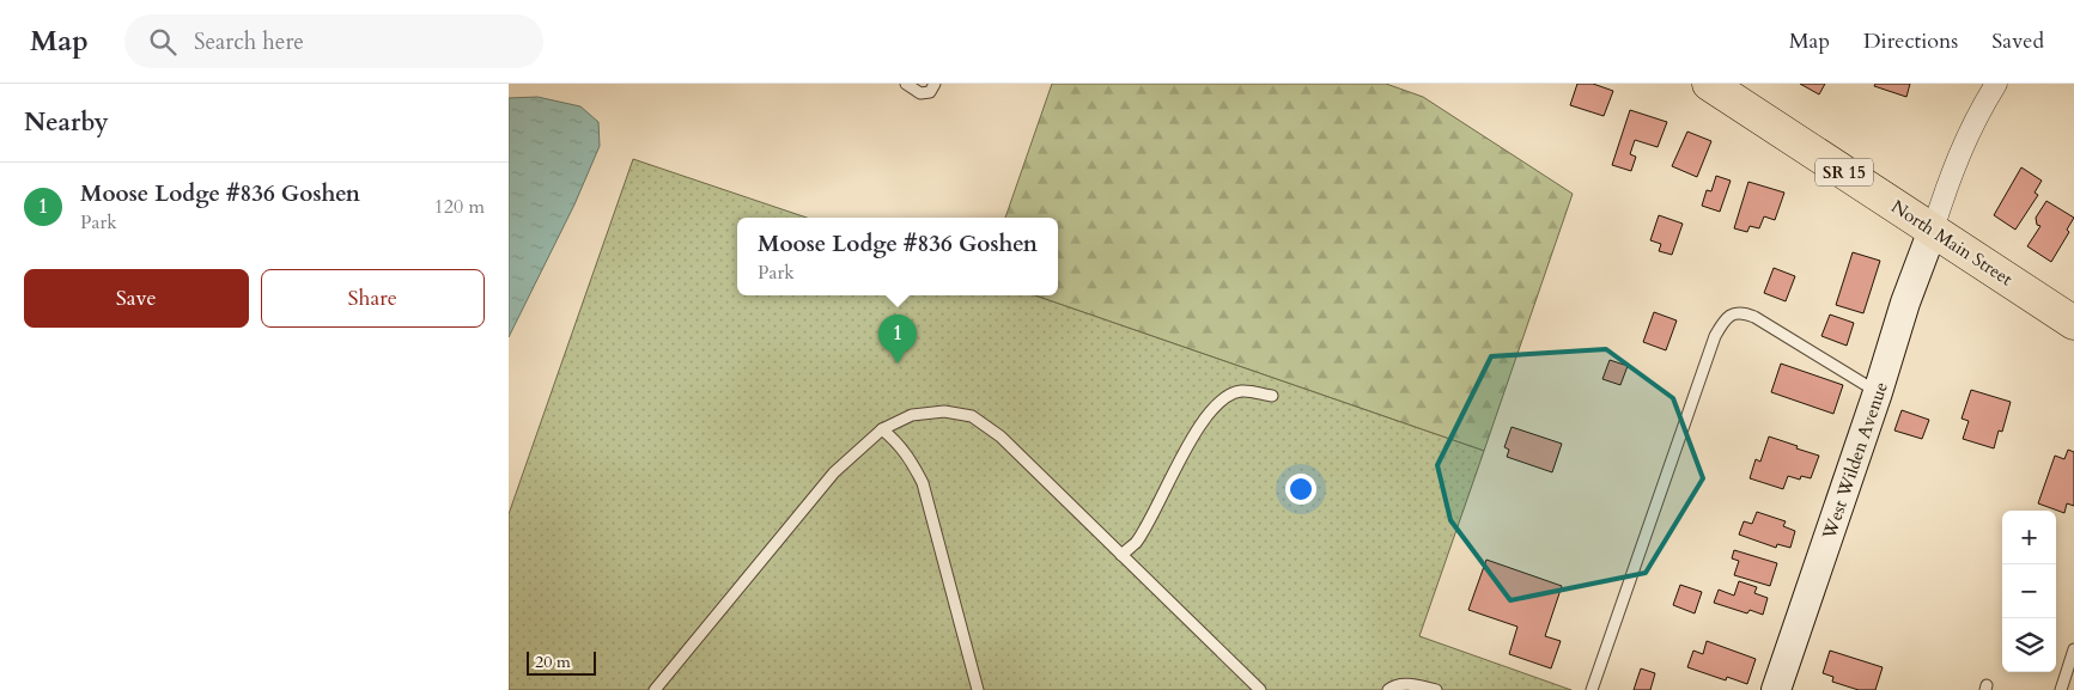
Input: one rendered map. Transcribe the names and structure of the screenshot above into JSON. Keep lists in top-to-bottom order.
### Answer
{
  "streets": {
    "main road": ["SR 15", "North Main Street"],
    "street": ["West Wilden Avenue"]
  },
  "crossings": [
    ["North Main Street", "West Wilden Avenue"]
  ],
  "scale_bar": "20 m",
  "page": {
    "header": "Map",
    "search": "Search here",
    "nav": ["Map", "Directions", "Saved"],
    "heading": "Nearby",
    "list": [
      {
        "mark": "1",
        "name": "Moose Lodge #836 Goshen",
        "note": "Park",
        "value": "120 m"
      }
    ],
    "popup": ["Moose Lodge #836 Goshen", "Park"],
    "buttons": ["Save", "Share"],
    "pins": "1",
    "map_buttons": ["+", "−"],
    "scale": "20 m"
  }
}
